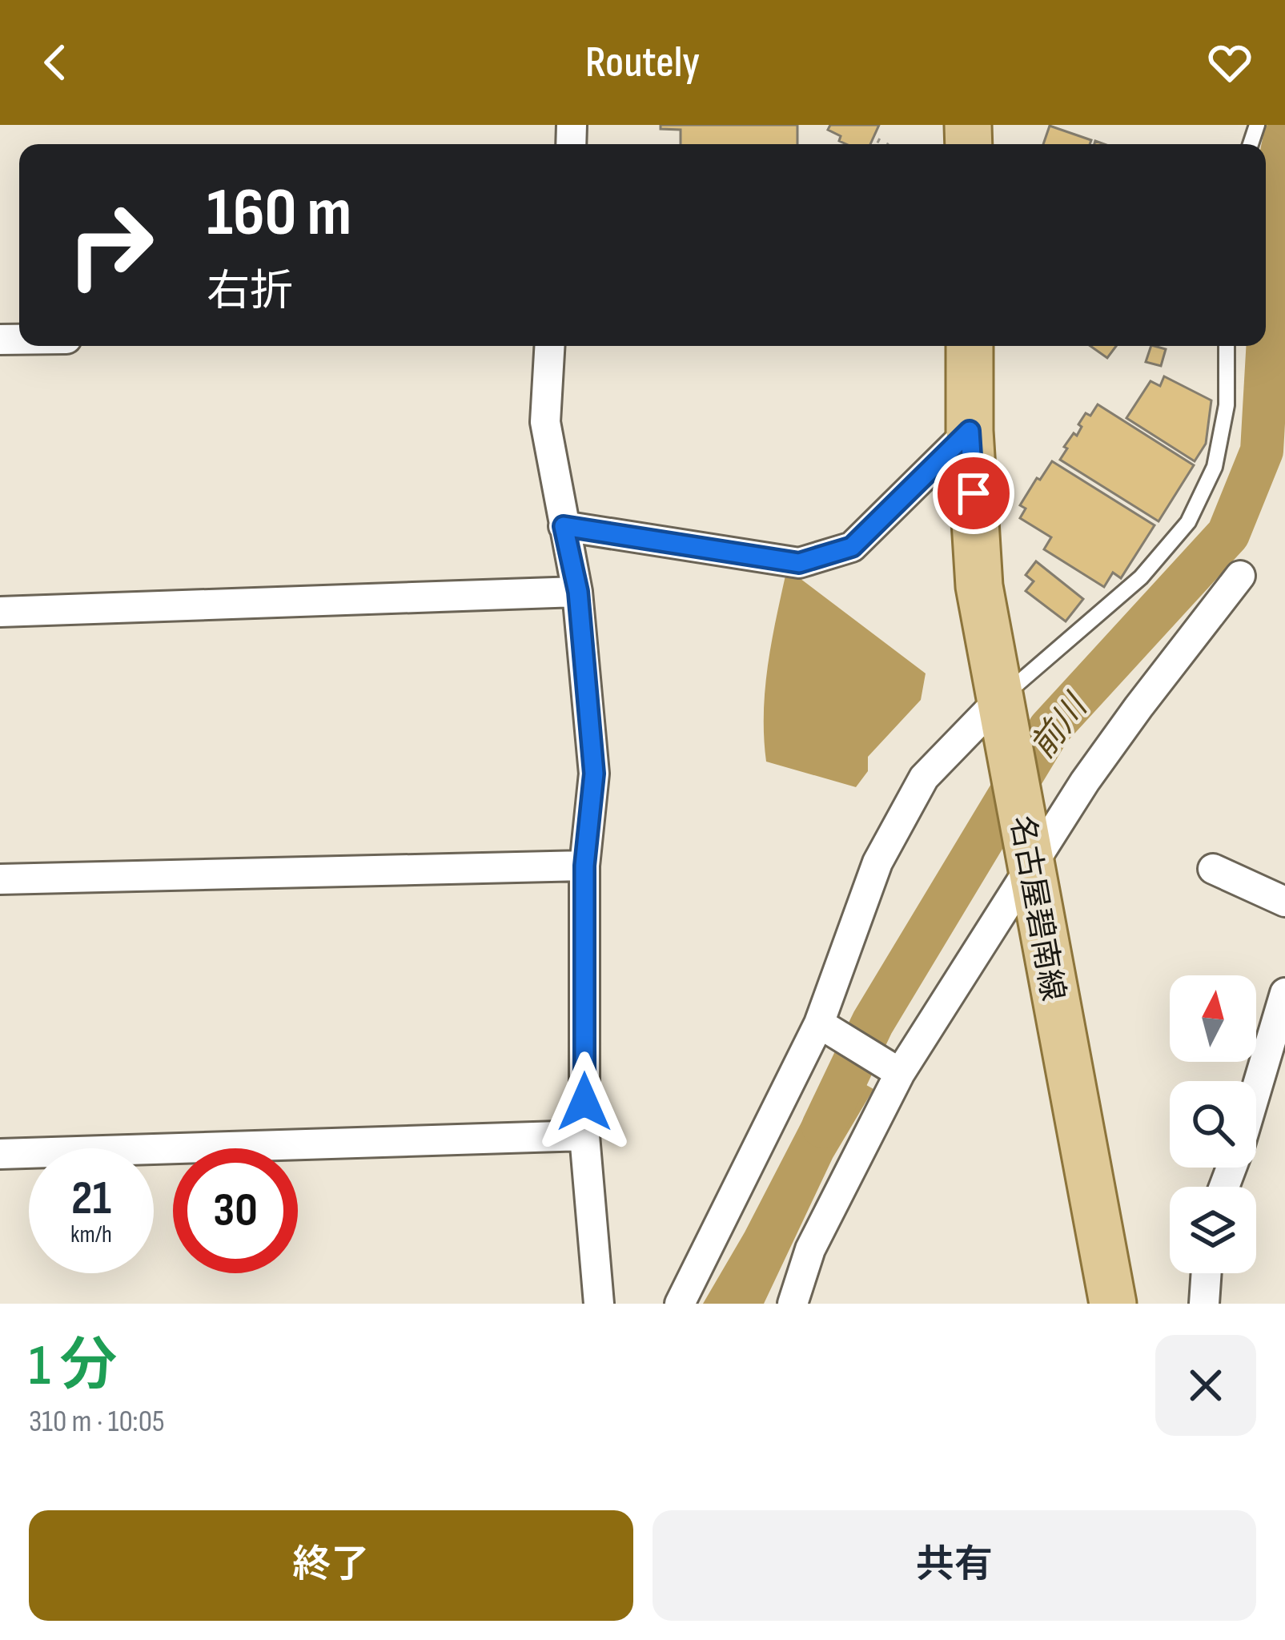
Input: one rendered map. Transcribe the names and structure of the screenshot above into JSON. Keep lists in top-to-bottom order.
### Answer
{
  "streets": {
    "main road": ["名古屋碧南線"]
  },
  "water": ["前川"],
  "north": "top",
  "page": {
    "header": "Routely",
    "turn": ["160 m", "右折"],
    "speed": "21 km/h",
    "limit": "30",
    "heading": ["1 分", "310 m · 10:05"],
    "buttons": ["終了", "共有"]
  }
}
